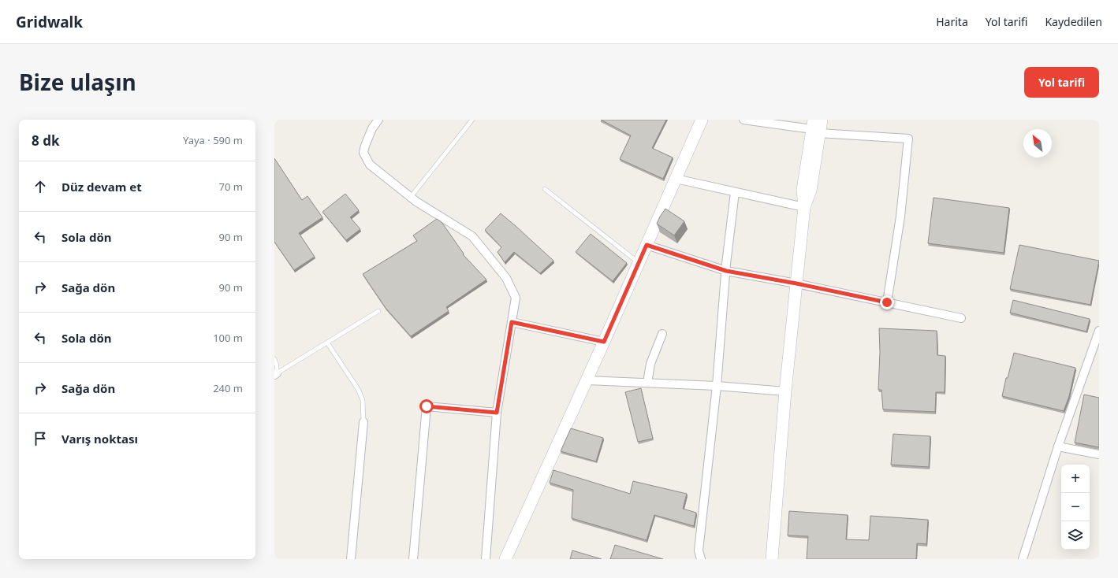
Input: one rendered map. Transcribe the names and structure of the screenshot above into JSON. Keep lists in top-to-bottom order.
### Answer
{
  "north": "top left",
  "page": {
    "header": "Gridwalk",
    "nav": ["Harita", "Yol tarifi", "Kaydedilen"],
    "title": "Bize ulaşın",
    "buttons": "Yol tarifi",
    "heading": ["8 dk", "Yaya · 590 m"],
    "list": [
      ["Düz devam et", "70 m"],
      ["Sola dön", "90 m"],
      ["Sağa dön", "90 m"],
      ["Sola dön", "100 m"],
      ["Sağa dön", "240 m"],
      "Varış noktası"
    ],
    "map_buttons": ["+", "−"]
  }
}
